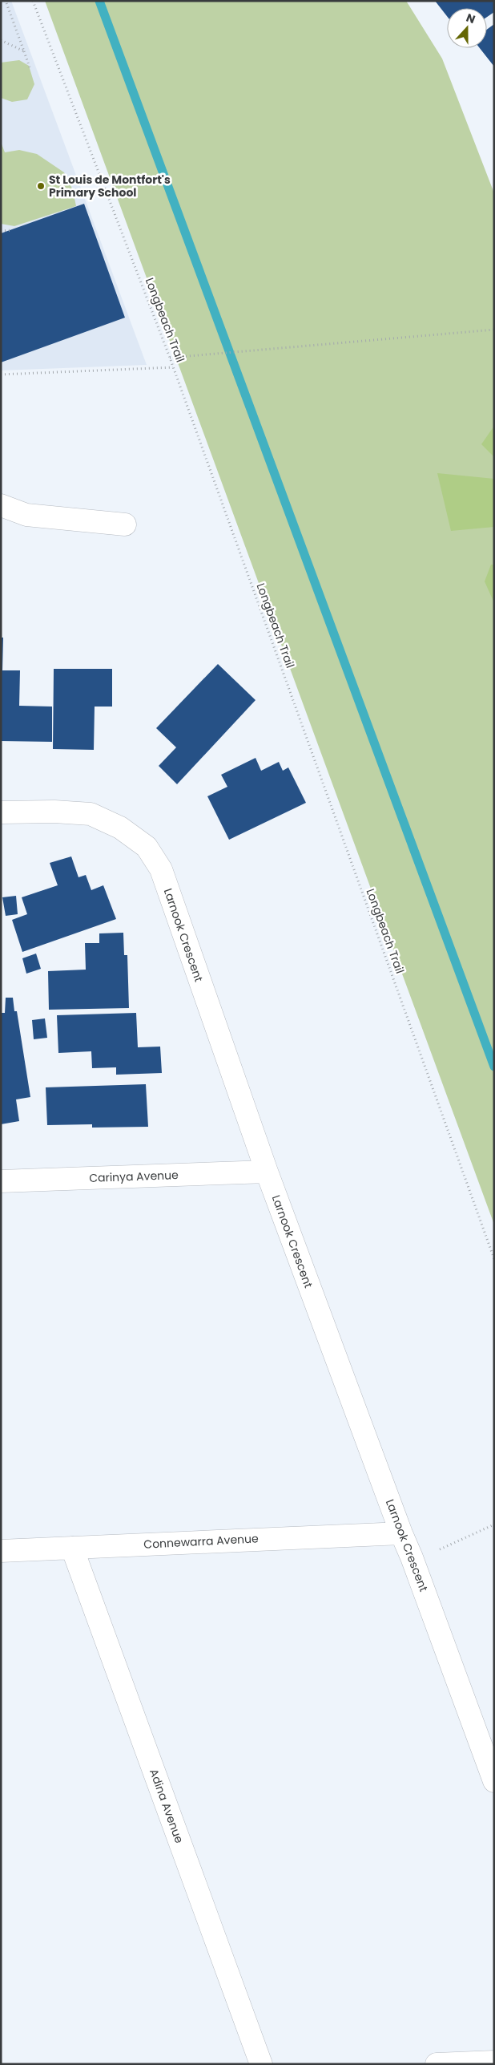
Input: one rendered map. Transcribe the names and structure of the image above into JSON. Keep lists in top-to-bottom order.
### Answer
{
  "streets": {
    "street": [
      "Larnook Crescent",
      "Carinya Avenue",
      "Connewarra Avenue",
      "Adina Avenue"
    ],
    "path": ["Longbeach Trail"]
  },
  "crossings": [
    ["Larnook Crescent", "Carinya Avenue"],
    ["Larnook Crescent", "Connewarra Avenue"],
    ["Connewarra Avenue", "Adina Avenue"]
  ],
  "places": ["St Louis de Montfort's Primary School"],
  "north": "top"
}
